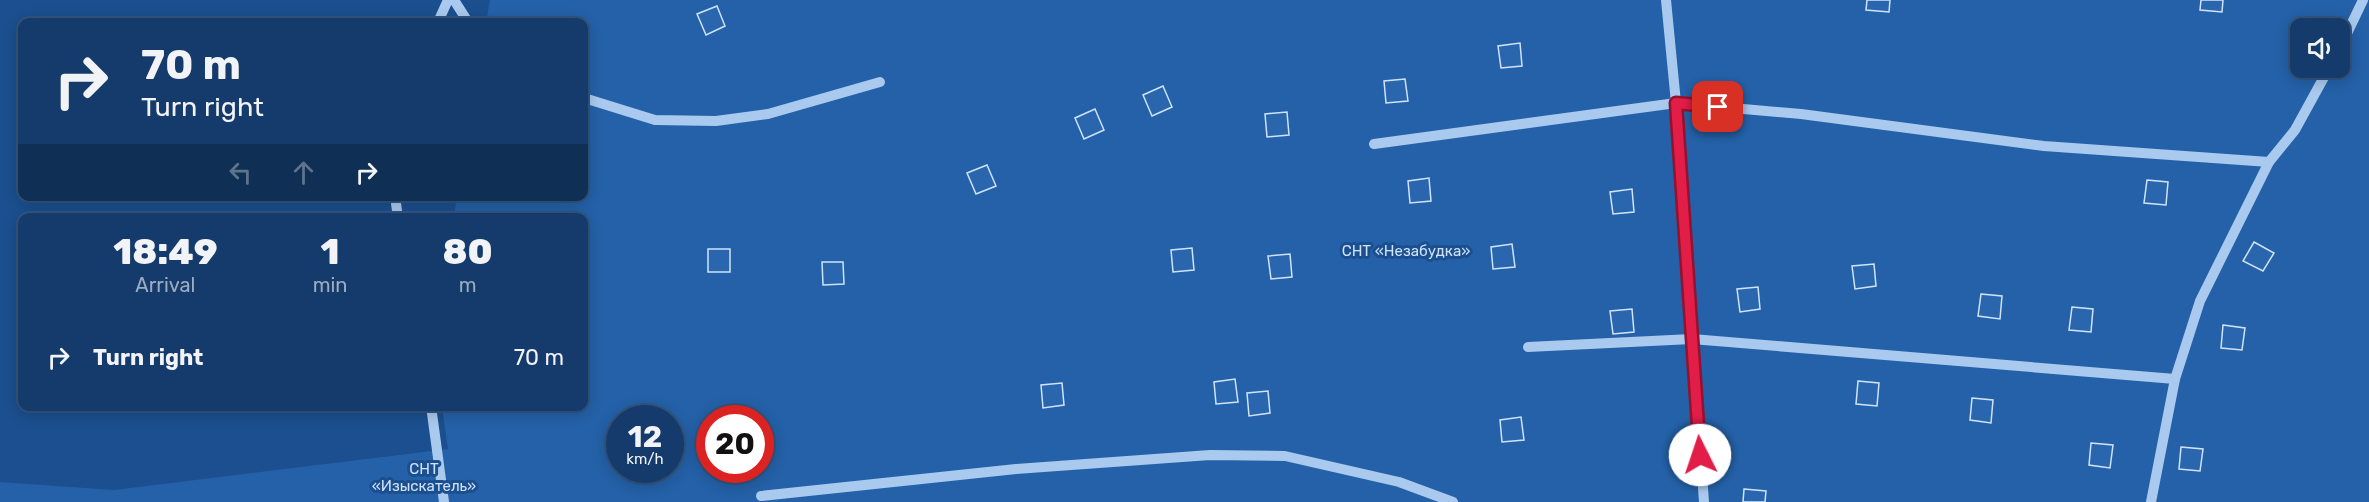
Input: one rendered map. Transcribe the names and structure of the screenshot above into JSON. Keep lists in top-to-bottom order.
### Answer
{
  "parks": ["СНТ «Незабудка»", "СНТ «Изыскатель»"],
  "page": {
    "turn": ["70 m", "Turn right"],
    "eta": [
      "18:49",
      "Arrival",
      "1",
      "min",
      "80",
      "m"
    ],
    "list": [
      {
        "name": "Turn right",
        "value": "70 m"
      }
    ],
    "speed": "12 km/h",
    "limit": "20"
  }
}
